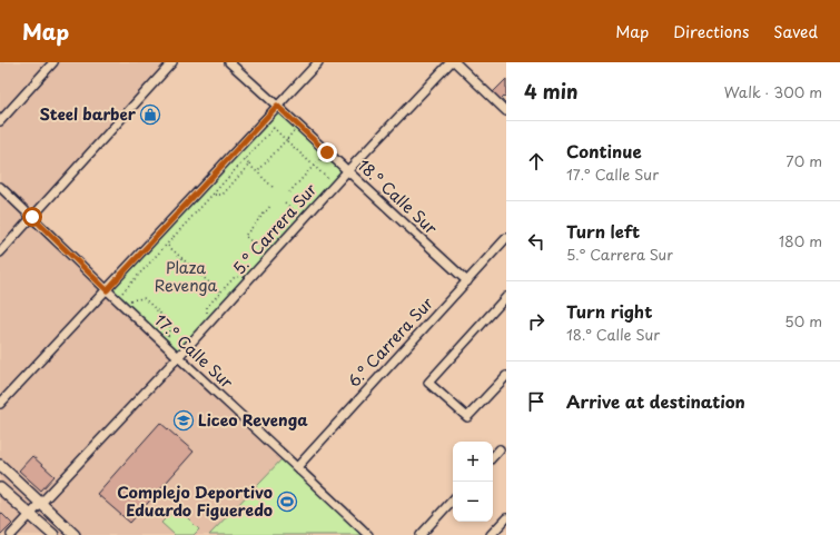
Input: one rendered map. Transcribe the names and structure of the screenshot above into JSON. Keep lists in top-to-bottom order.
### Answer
{
  "streets": {
    "street": [
      "18.° Calle Sur",
      "5.° Carrera Sur",
      "6.° Carrera Sur",
      "17.° Calle Sur"
    ]
  },
  "crossings": [
    ["18.° Calle Sur", "5.° Carrera Sur"],
    ["18.° Calle Sur", "6.° Carrera Sur"],
    ["5.° Carrera Sur", "17.° Calle Sur"],
    ["6.° Carrera Sur", "17.° Calle Sur"]
  ],
  "parks": ["Plaza Revenga"],
  "places": {
    "shop": ["Steel barber"],
    "school or university": ["Liceo Revenga"],
    "sports": ["Complejo Deportivo Eduardo Figueredo"]
  },
  "page": {
    "header": "Map",
    "nav": ["Map", "Directions", "Saved"],
    "heading": ["4 min", "Walk · 300 m"],
    "list": [
      ["Continue", "17.° Calle Sur", "70 m"],
      ["Turn left", "5.° Carrera Sur", "180 m"],
      ["Turn right", "18.° Calle Sur", "50 m"],
      "Arrive at destination"
    ],
    "map_buttons": ["+", "−"]
  }
}
